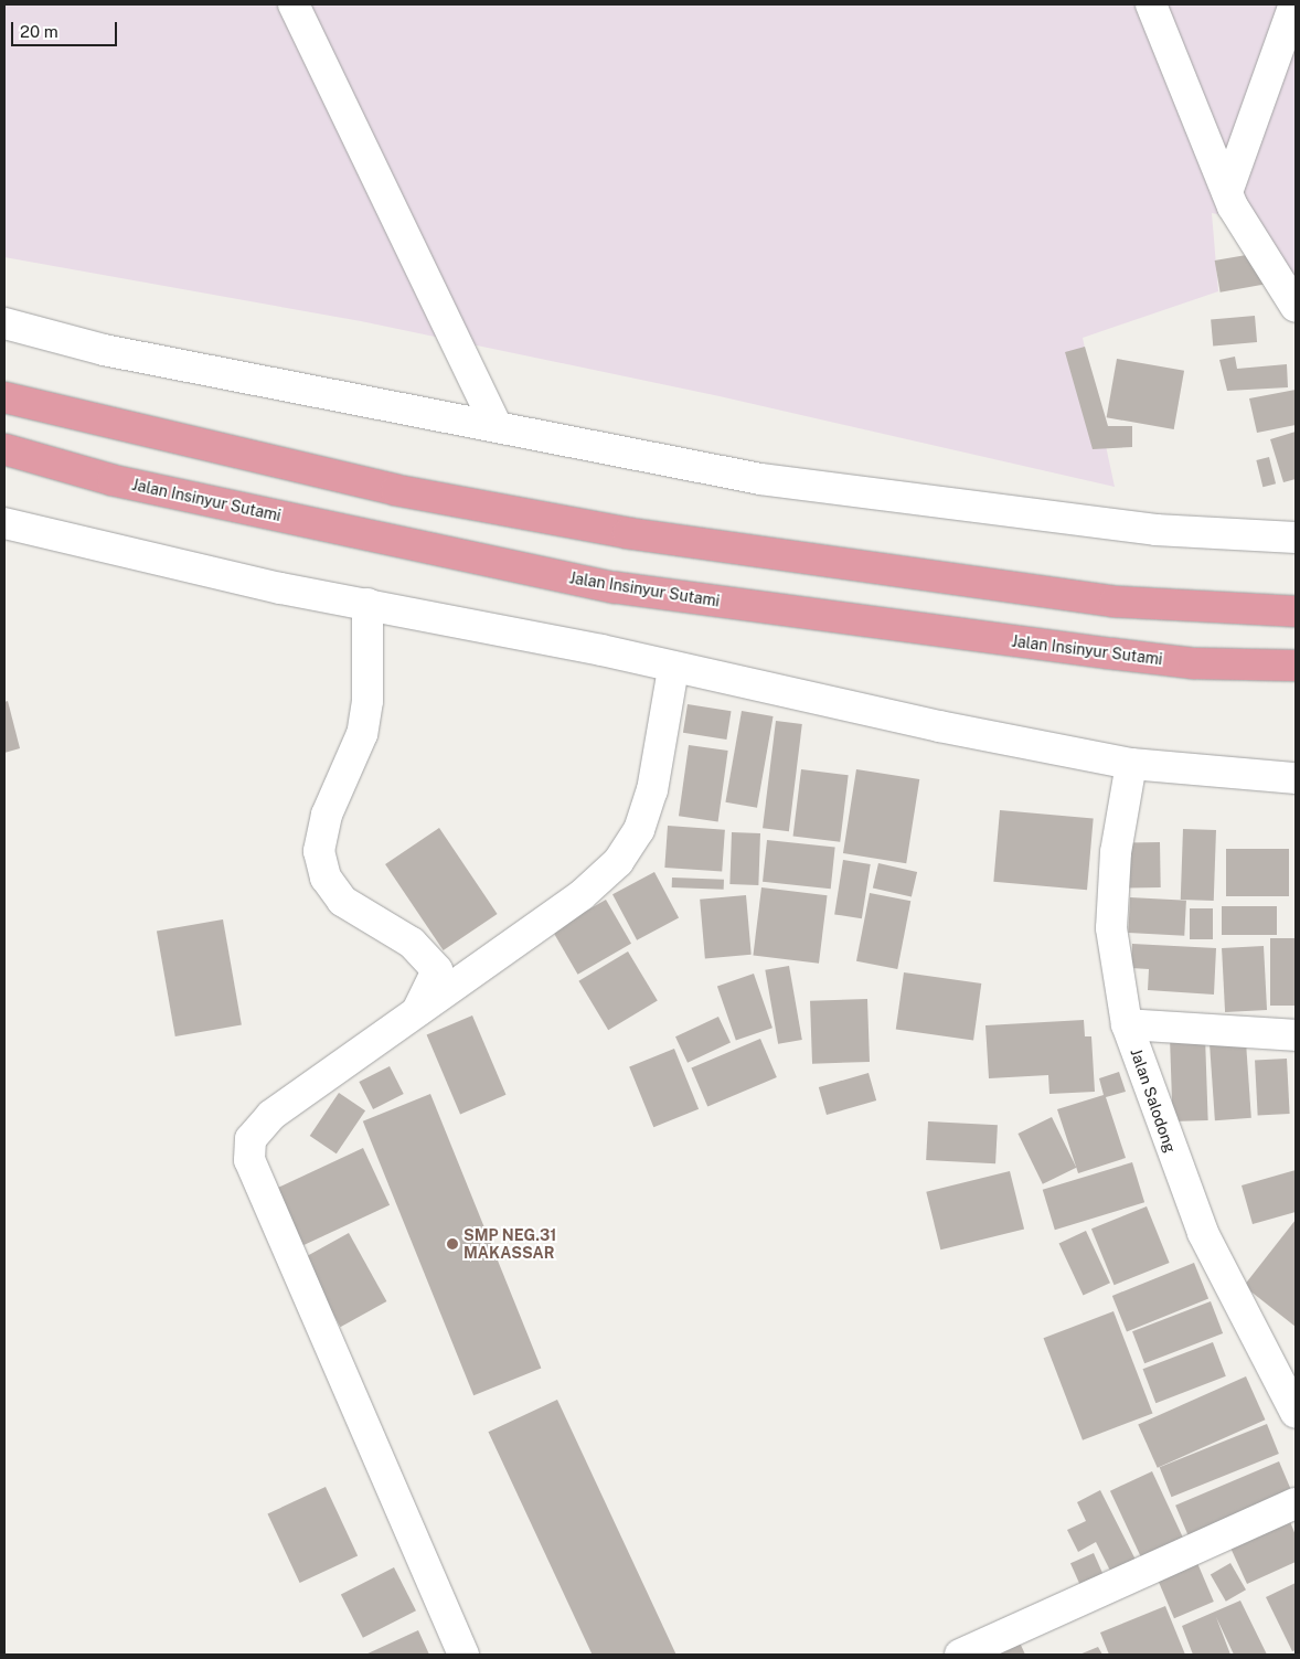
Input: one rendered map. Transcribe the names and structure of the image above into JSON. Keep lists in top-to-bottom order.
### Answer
{
  "streets": {
    "highway": ["Jalan Insinyur Sutami"],
    "street": ["Jalan Salodong"]
  },
  "places": ["SMP NEG.31 MAKASSAR"],
  "scale_bar": "20 m"
}
